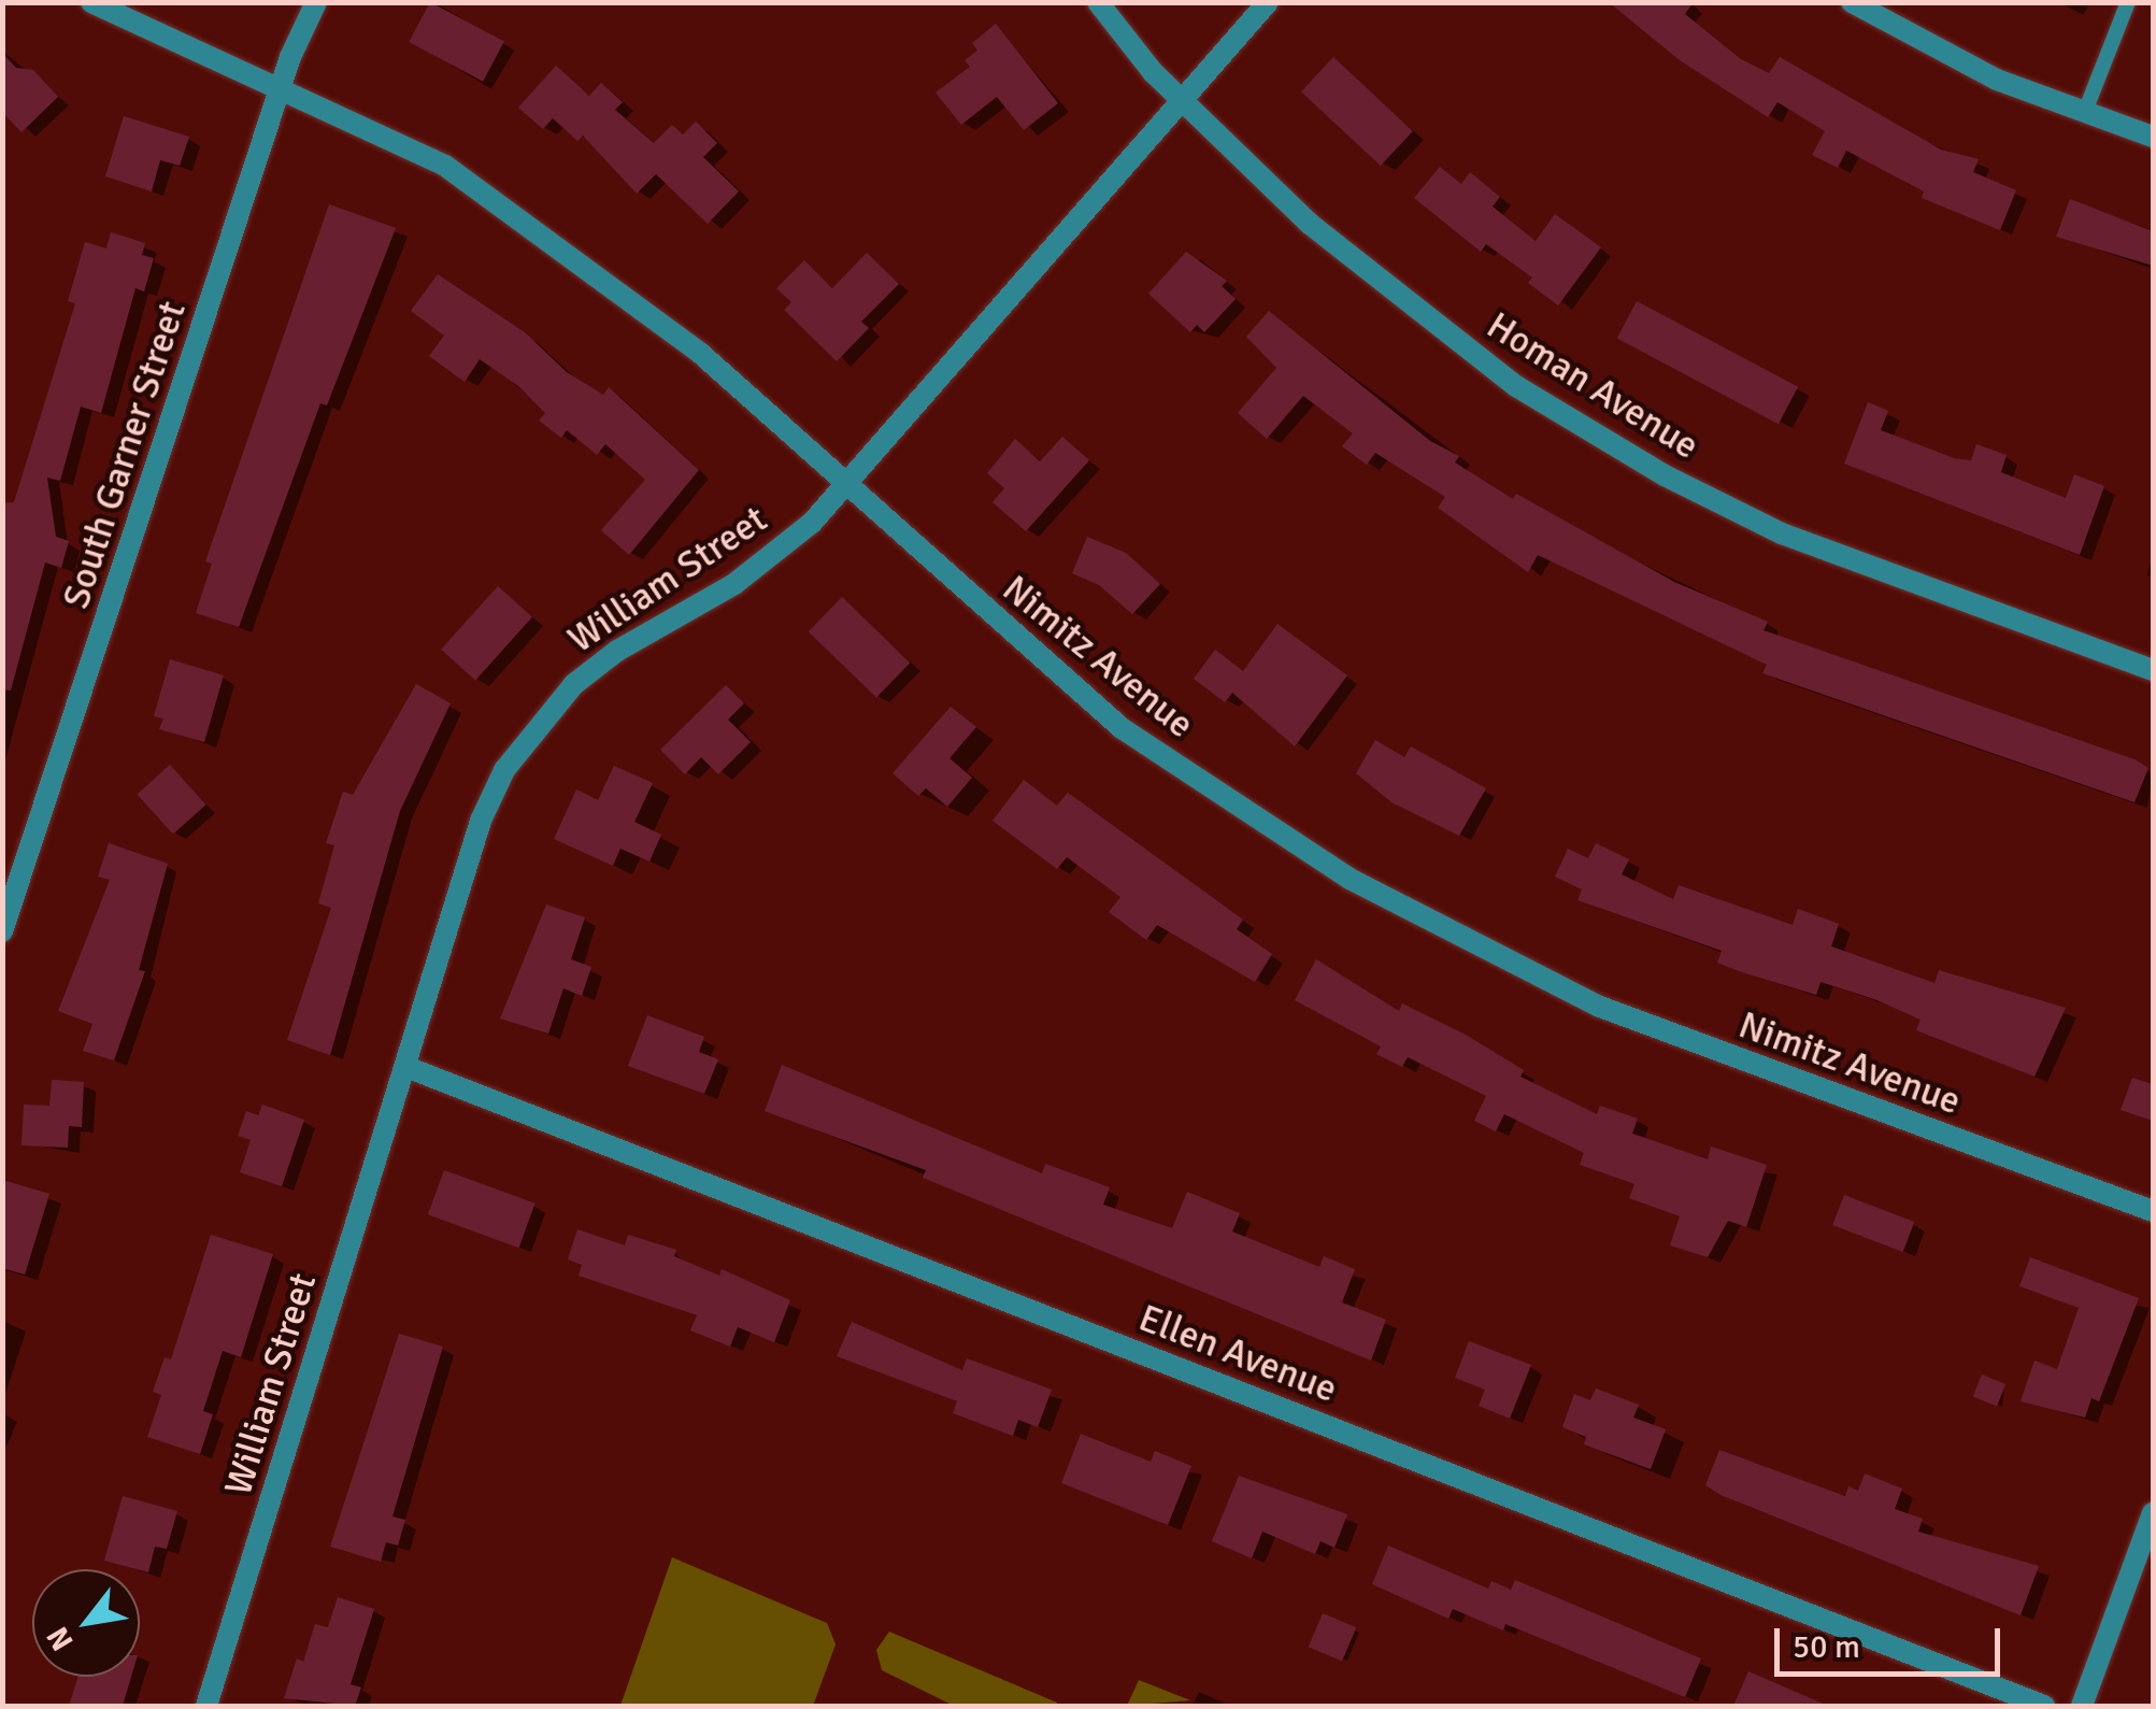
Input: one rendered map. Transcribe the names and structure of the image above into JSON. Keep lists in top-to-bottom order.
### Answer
{
  "streets": {
    "street": [
      "Homan Avenue",
      "South Garner Street",
      "William Street",
      "Nimitz Avenue",
      "Ellen Avenue"
    ]
  },
  "crossings": [
    ["Homan Avenue", "William Street"],
    ["South Garner Street", "Nimitz Avenue"],
    ["William Street", "Nimitz Avenue"],
    ["William Street", "Ellen Avenue"]
  ],
  "scale_bar": "50 m",
  "north": "bottom left"
}
